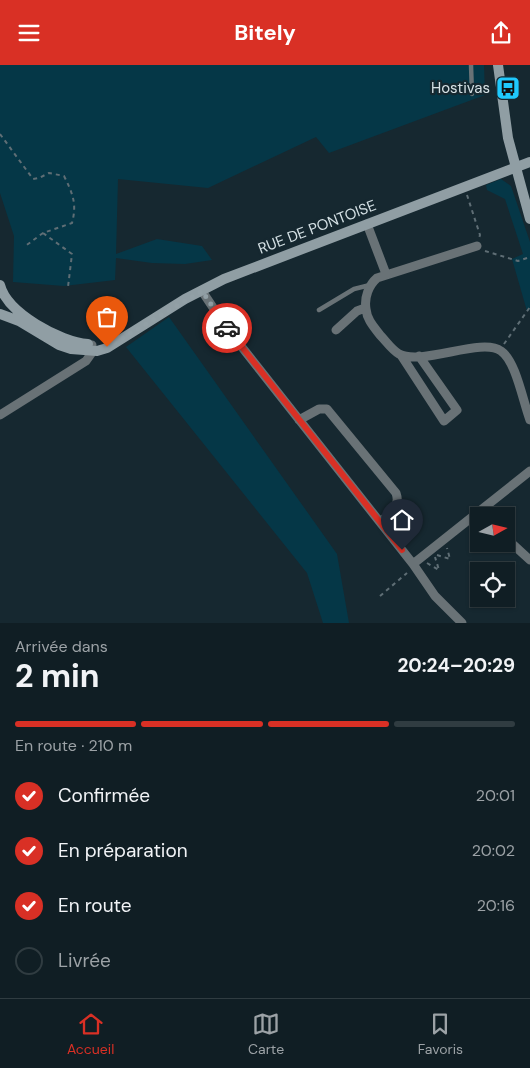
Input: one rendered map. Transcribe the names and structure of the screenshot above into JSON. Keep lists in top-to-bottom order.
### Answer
{
  "streets": {
    "street": ["RUE DE PONTOISE"]
  },
  "places": {
    "bus stop": ["Hostivas"]
  },
  "north": "right",
  "page": {
    "header": "Bitely",
    "heading": ["2 min", "Arrivée dans", "20:24–20:29"],
    "bar": "En route · 210 m",
    "list": [
      ["Confirmée", "20:01"],
      ["En préparation", "20:02"],
      ["En route", "20:16"],
      "Livrée"
    ],
    "tabs": ["Accueil", "Carte", "Favoris"]
  }
}
